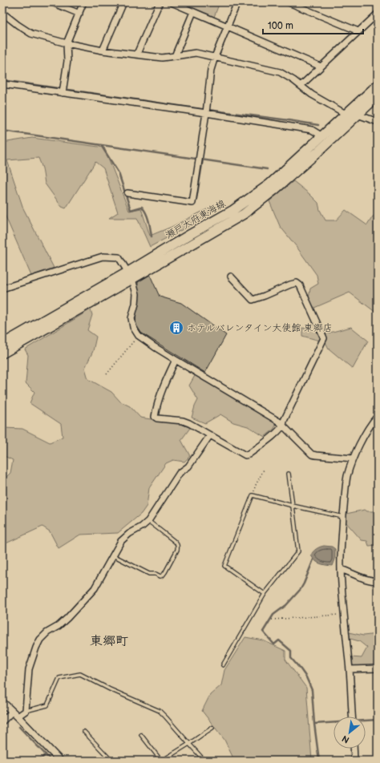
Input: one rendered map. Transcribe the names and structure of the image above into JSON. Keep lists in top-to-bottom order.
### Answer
{
  "streets": {
    "main road": ["瀬戸大府東海線"]
  },
  "districts": ["東郷町"],
  "places": {
    "building": ["ホテルバレンタイン大使館 東郷店"]
  },
  "scale_bar": "100 m",
  "north": "bottom left"
}
